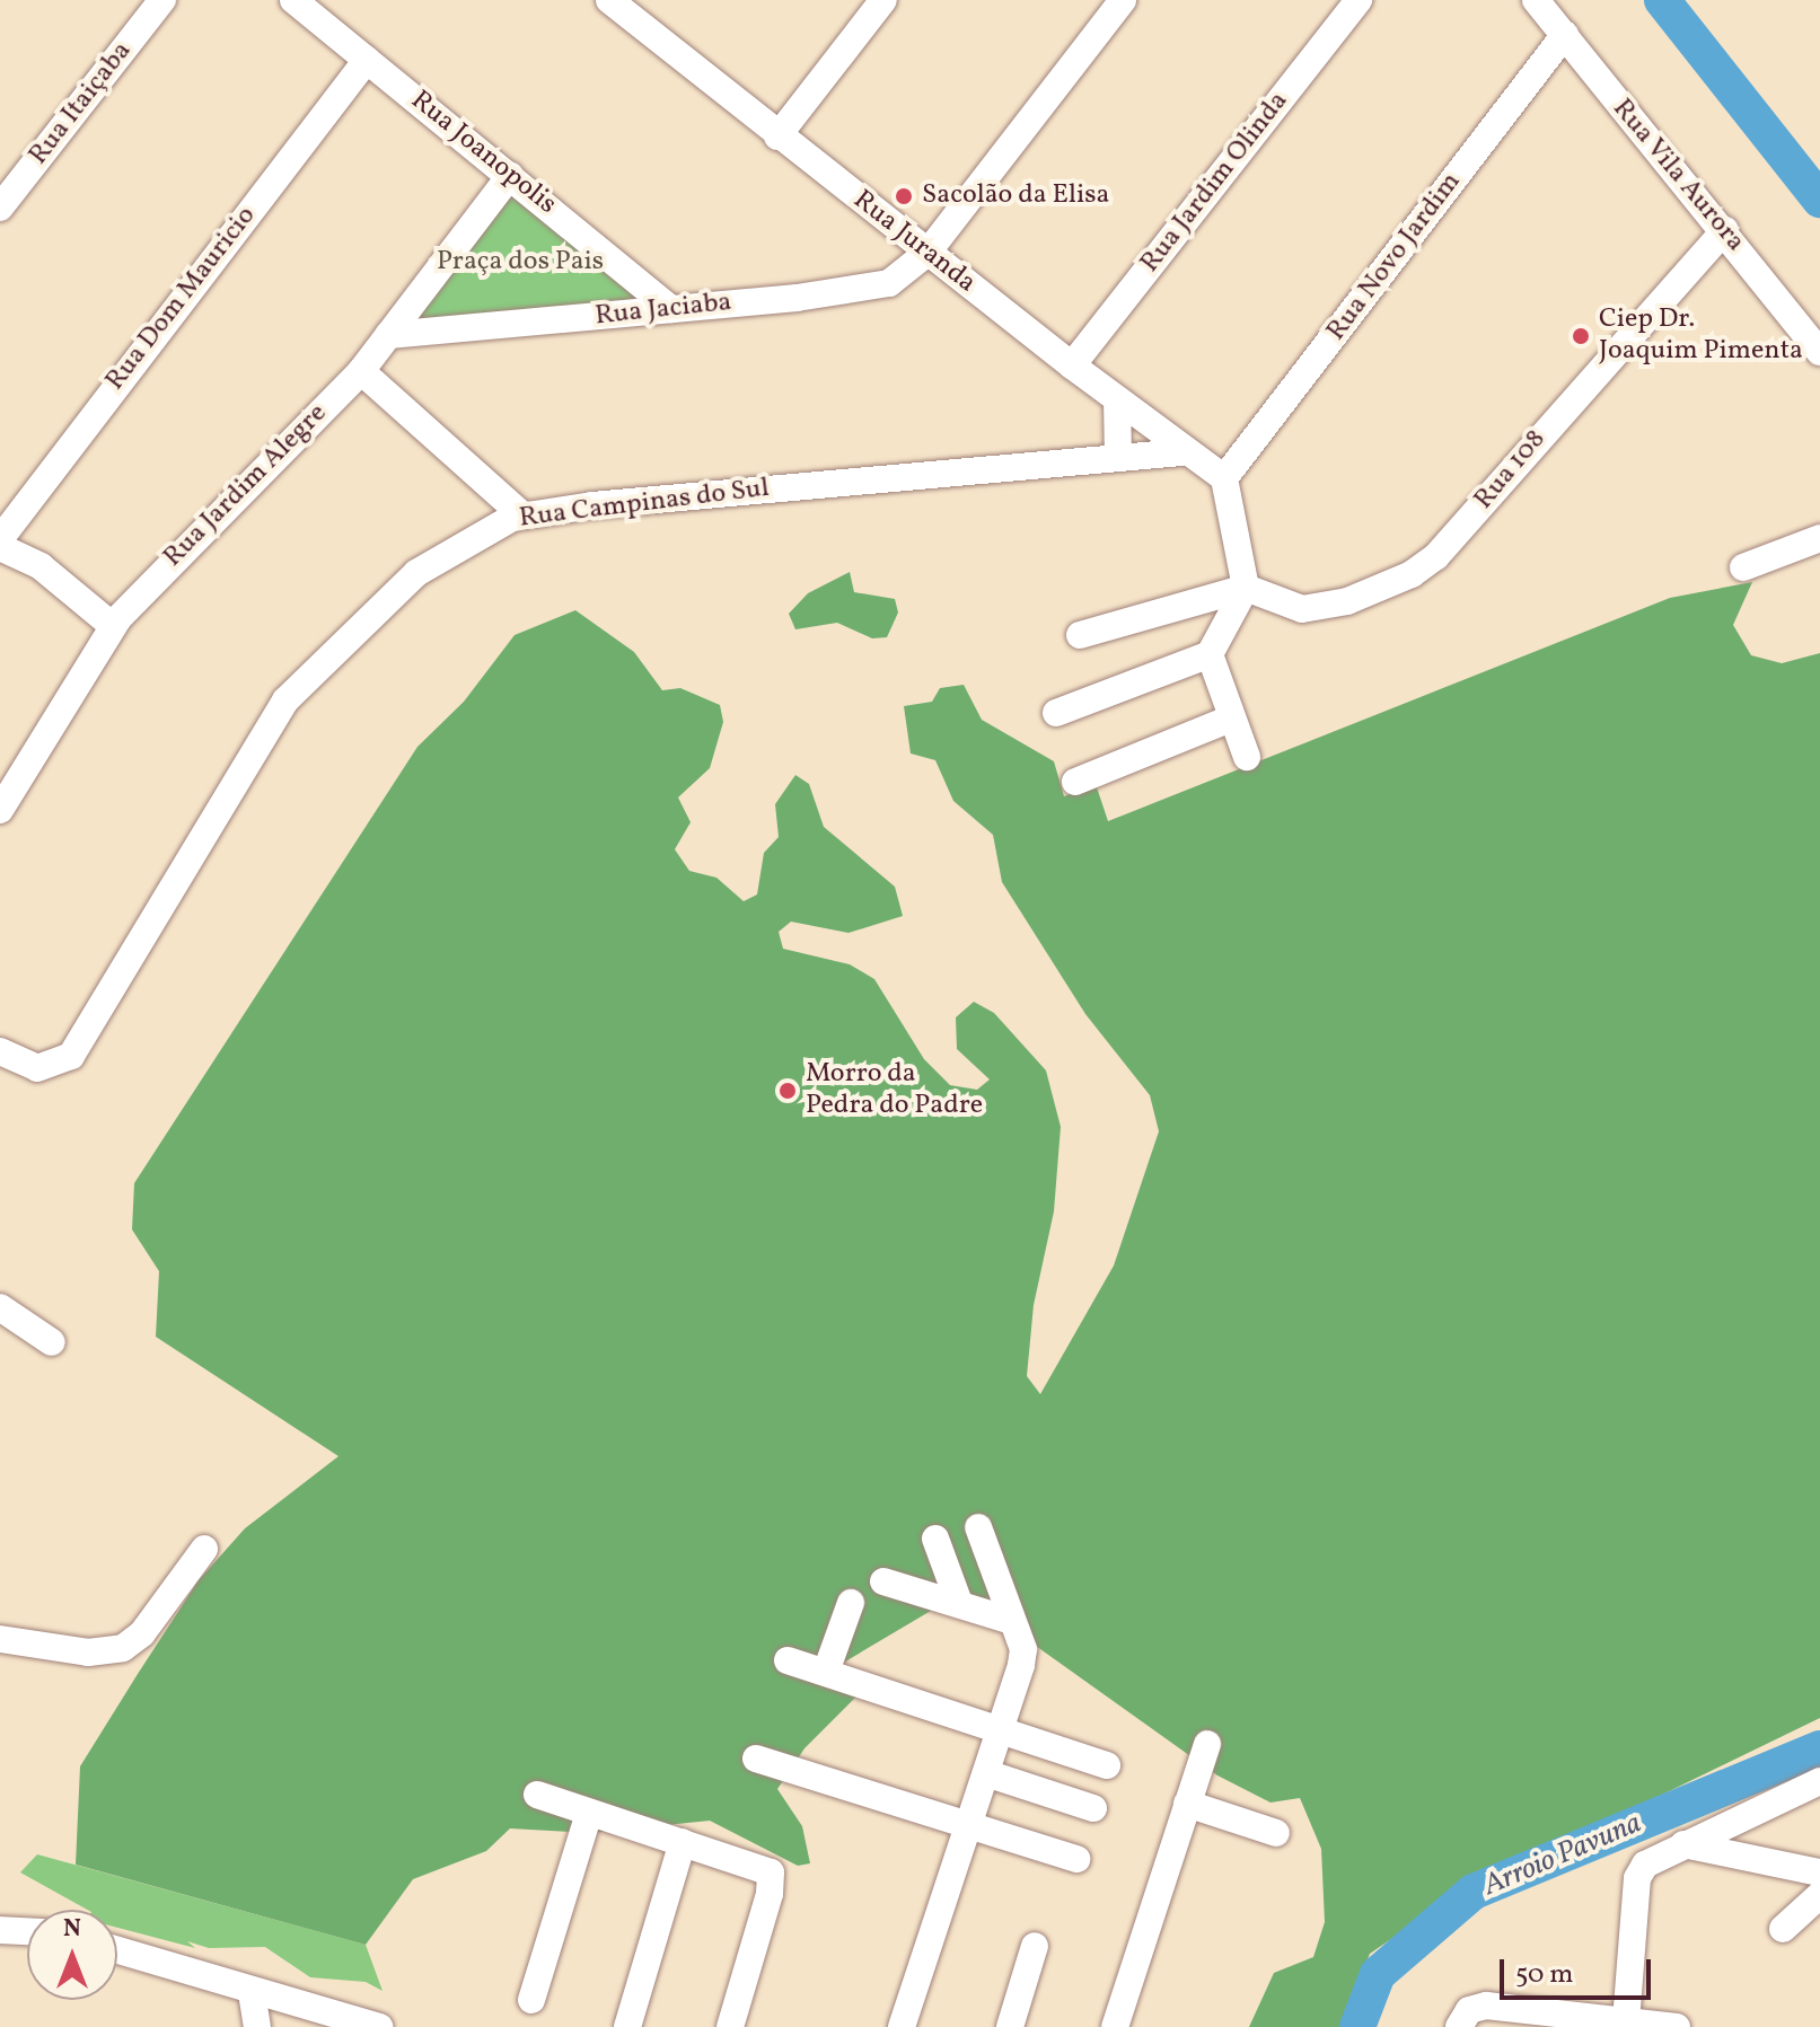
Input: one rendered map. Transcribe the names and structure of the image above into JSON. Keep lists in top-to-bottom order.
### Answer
{
  "streets": {
    "street": [
      "Rua Itaiçaba",
      "Rua Joanopolis",
      "Rua Vila Aurora",
      "Rua Jardim Olinda",
      "Rua Juranda",
      "Rua Novo Jardim",
      "Rua Dom Mauricio",
      "Rua Jaciaba",
      "Rua 108",
      "Rua Jardim Alegre",
      "Rua Campinas do Sul"
    ]
  },
  "crossings": [
    ["Rua Joanopolis", "Rua Dom Mauricio"],
    ["Rua Joanopolis", "Rua Jaciaba"],
    ["Rua Joanopolis", "Rua Jardim Alegre"],
    ["Rua Vila Aurora", "Rua Novo Jardim"],
    ["Rua Vila Aurora", "Rua 108"],
    ["Rua Jardim Olinda", "Rua Juranda"],
    ["Rua Juranda", "Rua Novo Jardim"],
    ["Rua Juranda", "Rua Jaciaba"],
    ["Rua Juranda", "Rua Campinas do Sul"],
    ["Rua Jaciaba", "Rua Jardim Alegre"]
  ],
  "water": ["Arroio Pavuna"],
  "parks": ["Praça dos Pais"],
  "places": ["Sacolão da Elisa", "Ciep Dr. Joaquim Pimenta", "Morro da Pedra do Padre"],
  "scale_bar": "50 m",
  "north": "top"
}
